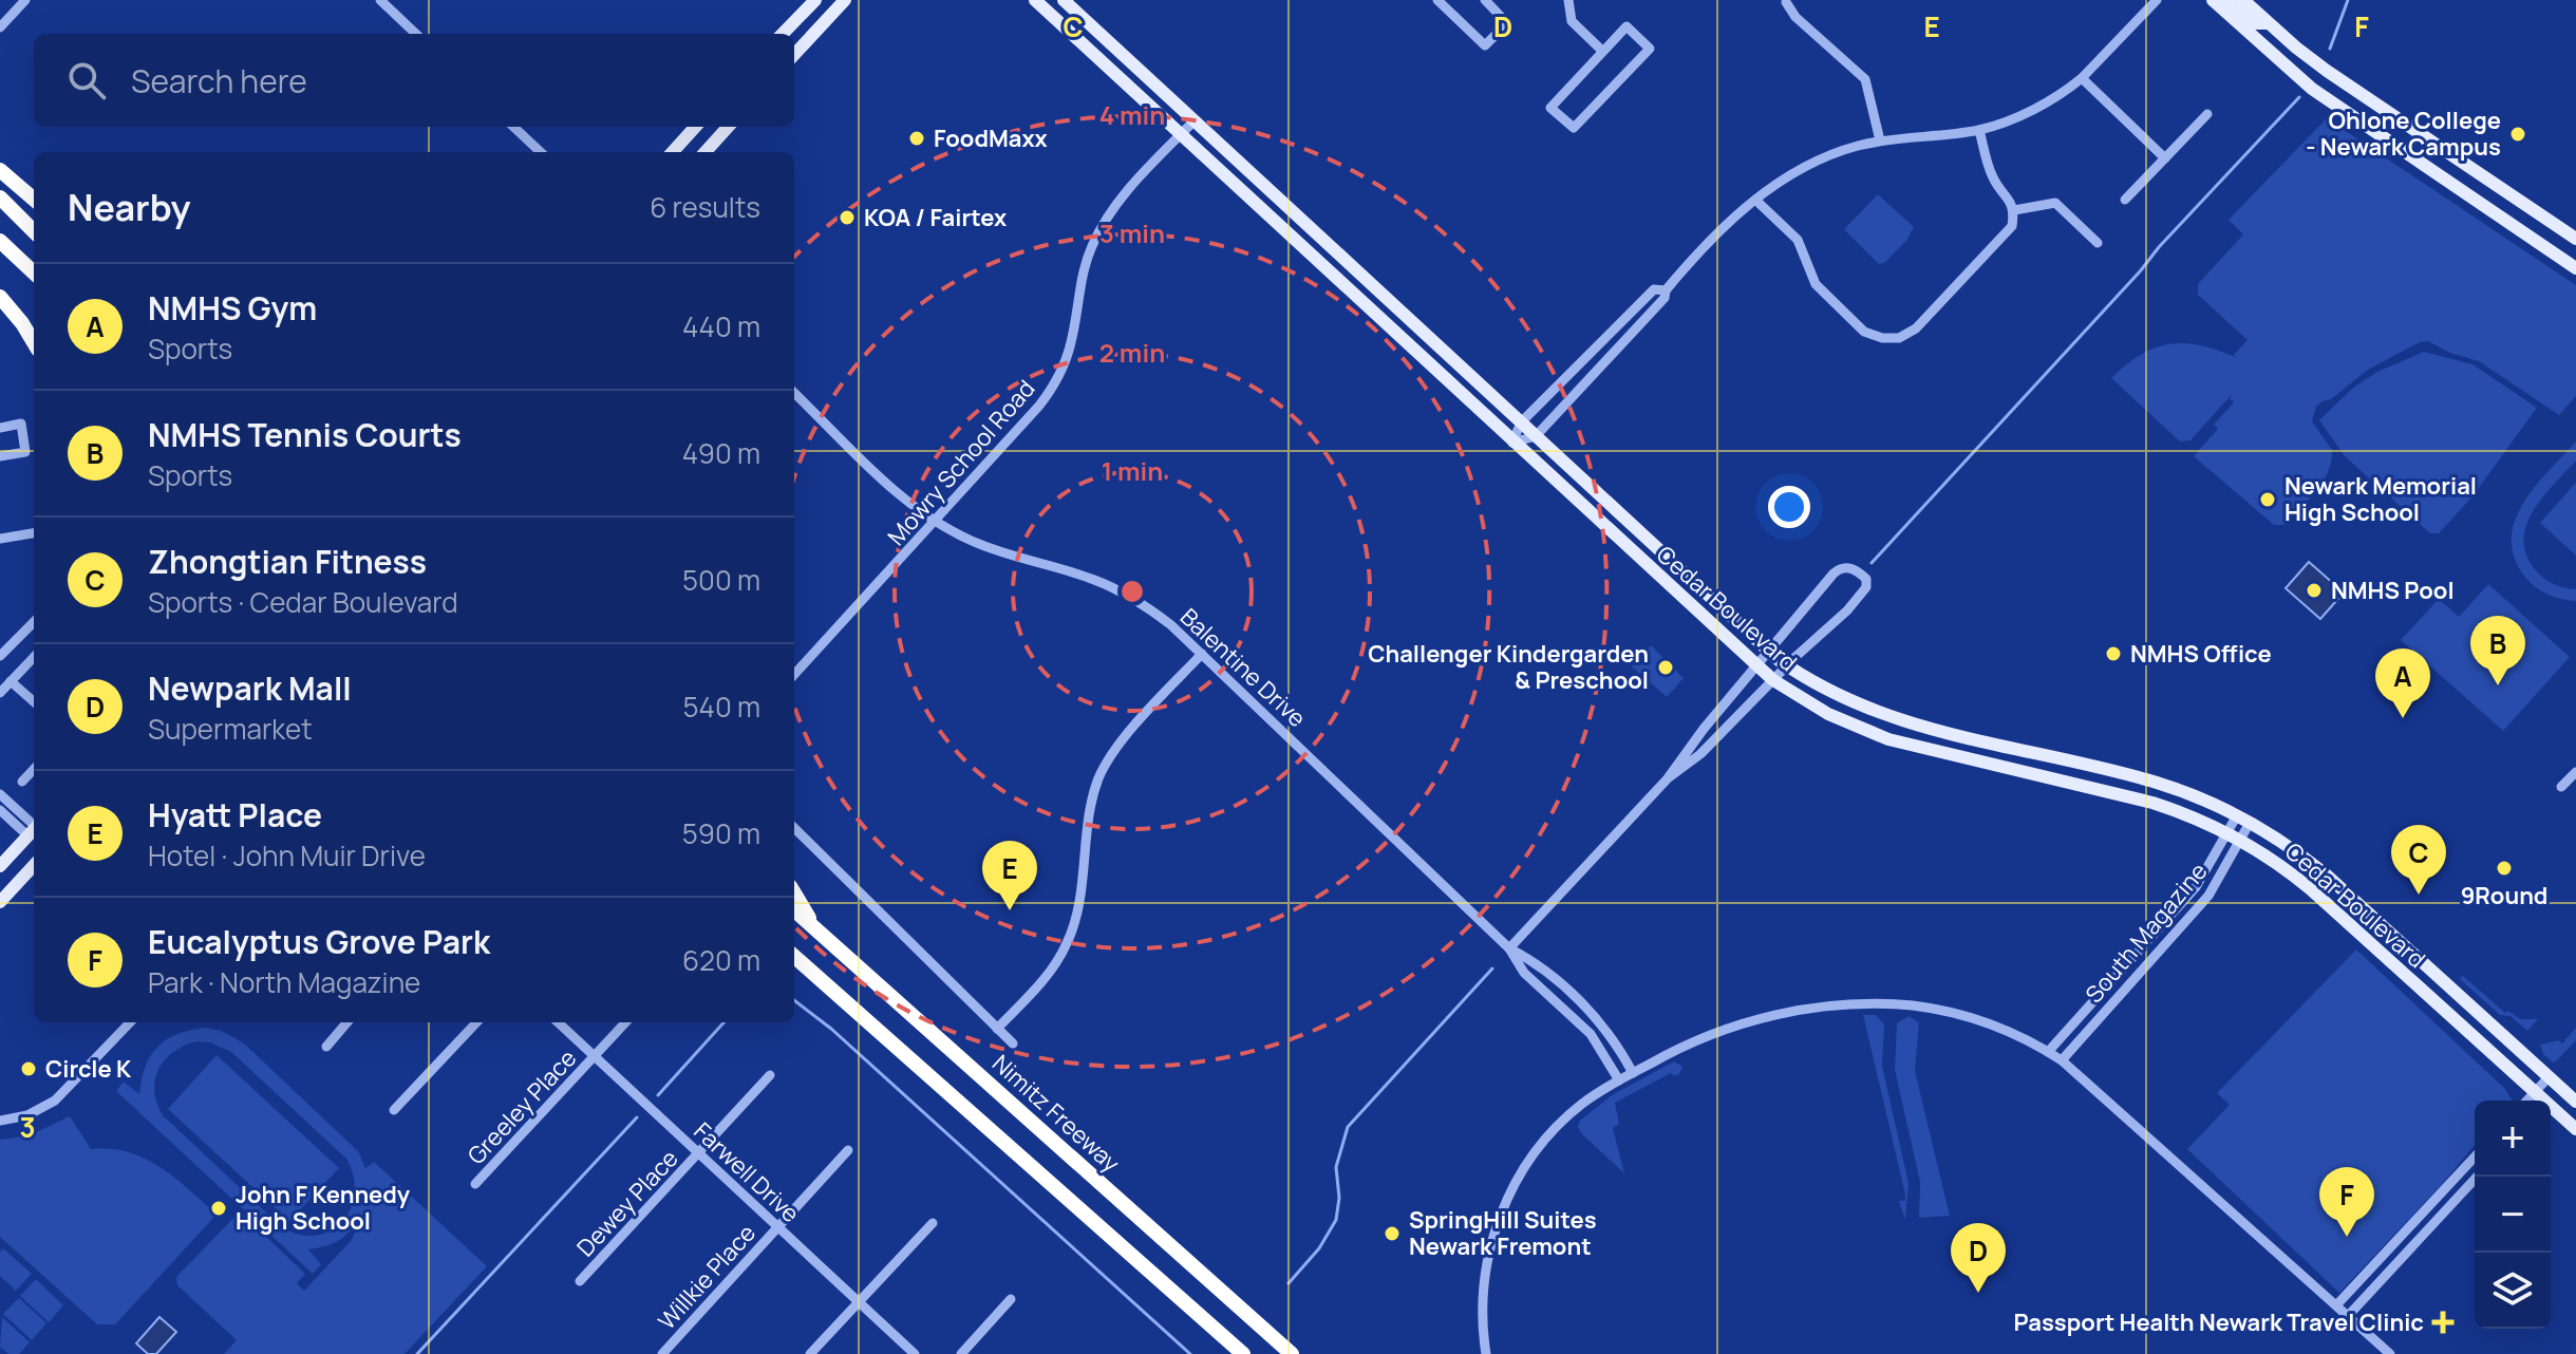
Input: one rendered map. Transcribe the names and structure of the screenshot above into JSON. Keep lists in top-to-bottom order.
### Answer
{
  "streets": {
    "highway": ["Nimitz Freeway"],
    "main road": ["Cedar Boulevard"],
    "street": [
      "Mowry School Road",
      "Balentine Drive",
      "South Magazine",
      "Greeley Place",
      "Farwell Drive",
      "Dewey Place",
      "Willkie Place"
    ]
  },
  "crossings": [
    ["Mowry School Road", "Cedar Boulevard"],
    ["Mowry School Road", "Balentine Drive"],
    ["Cedar Boulevard", "South Magazine"],
    ["Greeley Place", "Farwell Drive"],
    ["Farwell Drive", "Dewey Place"],
    ["Farwell Drive", "Willkie Place"]
  ],
  "places": {
    "other": [
      "Ohlone College - Newark Campus",
      "FoodMaxx",
      "KOA / Fairtex",
      "Newark Memorial High School",
      "NMHS Pool",
      "NMHS Office",
      "Challenger Kindergarden & Preschool",
      "9Round",
      "Circle K",
      "John F Kennedy High School",
      "SpringHill Suites Newark Fremont"
    ],
    "health": ["Passport Health Newark Travel Clinic"]
  },
  "page": {
    "search": "Search here",
    "heading": ["Nearby", "6 results"],
    "list": [
      {
        "mark": "A",
        "name": "NMHS Gym",
        "note": "Sports",
        "value": "440 m"
      },
      {
        "mark": "B",
        "name": "NMHS Tennis Courts",
        "note": "Sports",
        "value": "490 m"
      },
      {
        "mark": "C",
        "name": "Zhongtian Fitness",
        "note": "Sports · Cedar Boulevard",
        "value": "500 m"
      },
      {
        "mark": "D",
        "name": "Newpark Mall",
        "note": "Supermarket",
        "value": "540 m"
      },
      {
        "mark": "E",
        "name": "Hyatt Place",
        "note": "Hotel · John Muir Drive",
        "value": "590 m"
      },
      {
        "mark": "F",
        "name": "Eucalyptus Grove Park",
        "note": "Park · North Magazine",
        "value": "620 m"
      }
    ],
    "pins": [
      "B",
      "A",
      "C",
      "E",
      "F",
      "D"
    ],
    "map_buttons": ["+", "−"]
  },
  "grid": {
    "columns": [
      "C",
      "D",
      "E",
      "F"
    ],
    "rows": ["3"]
  },
  "rings": [
    "4 min",
    "3 min",
    "2 min",
    "1 min"
  ]
}
